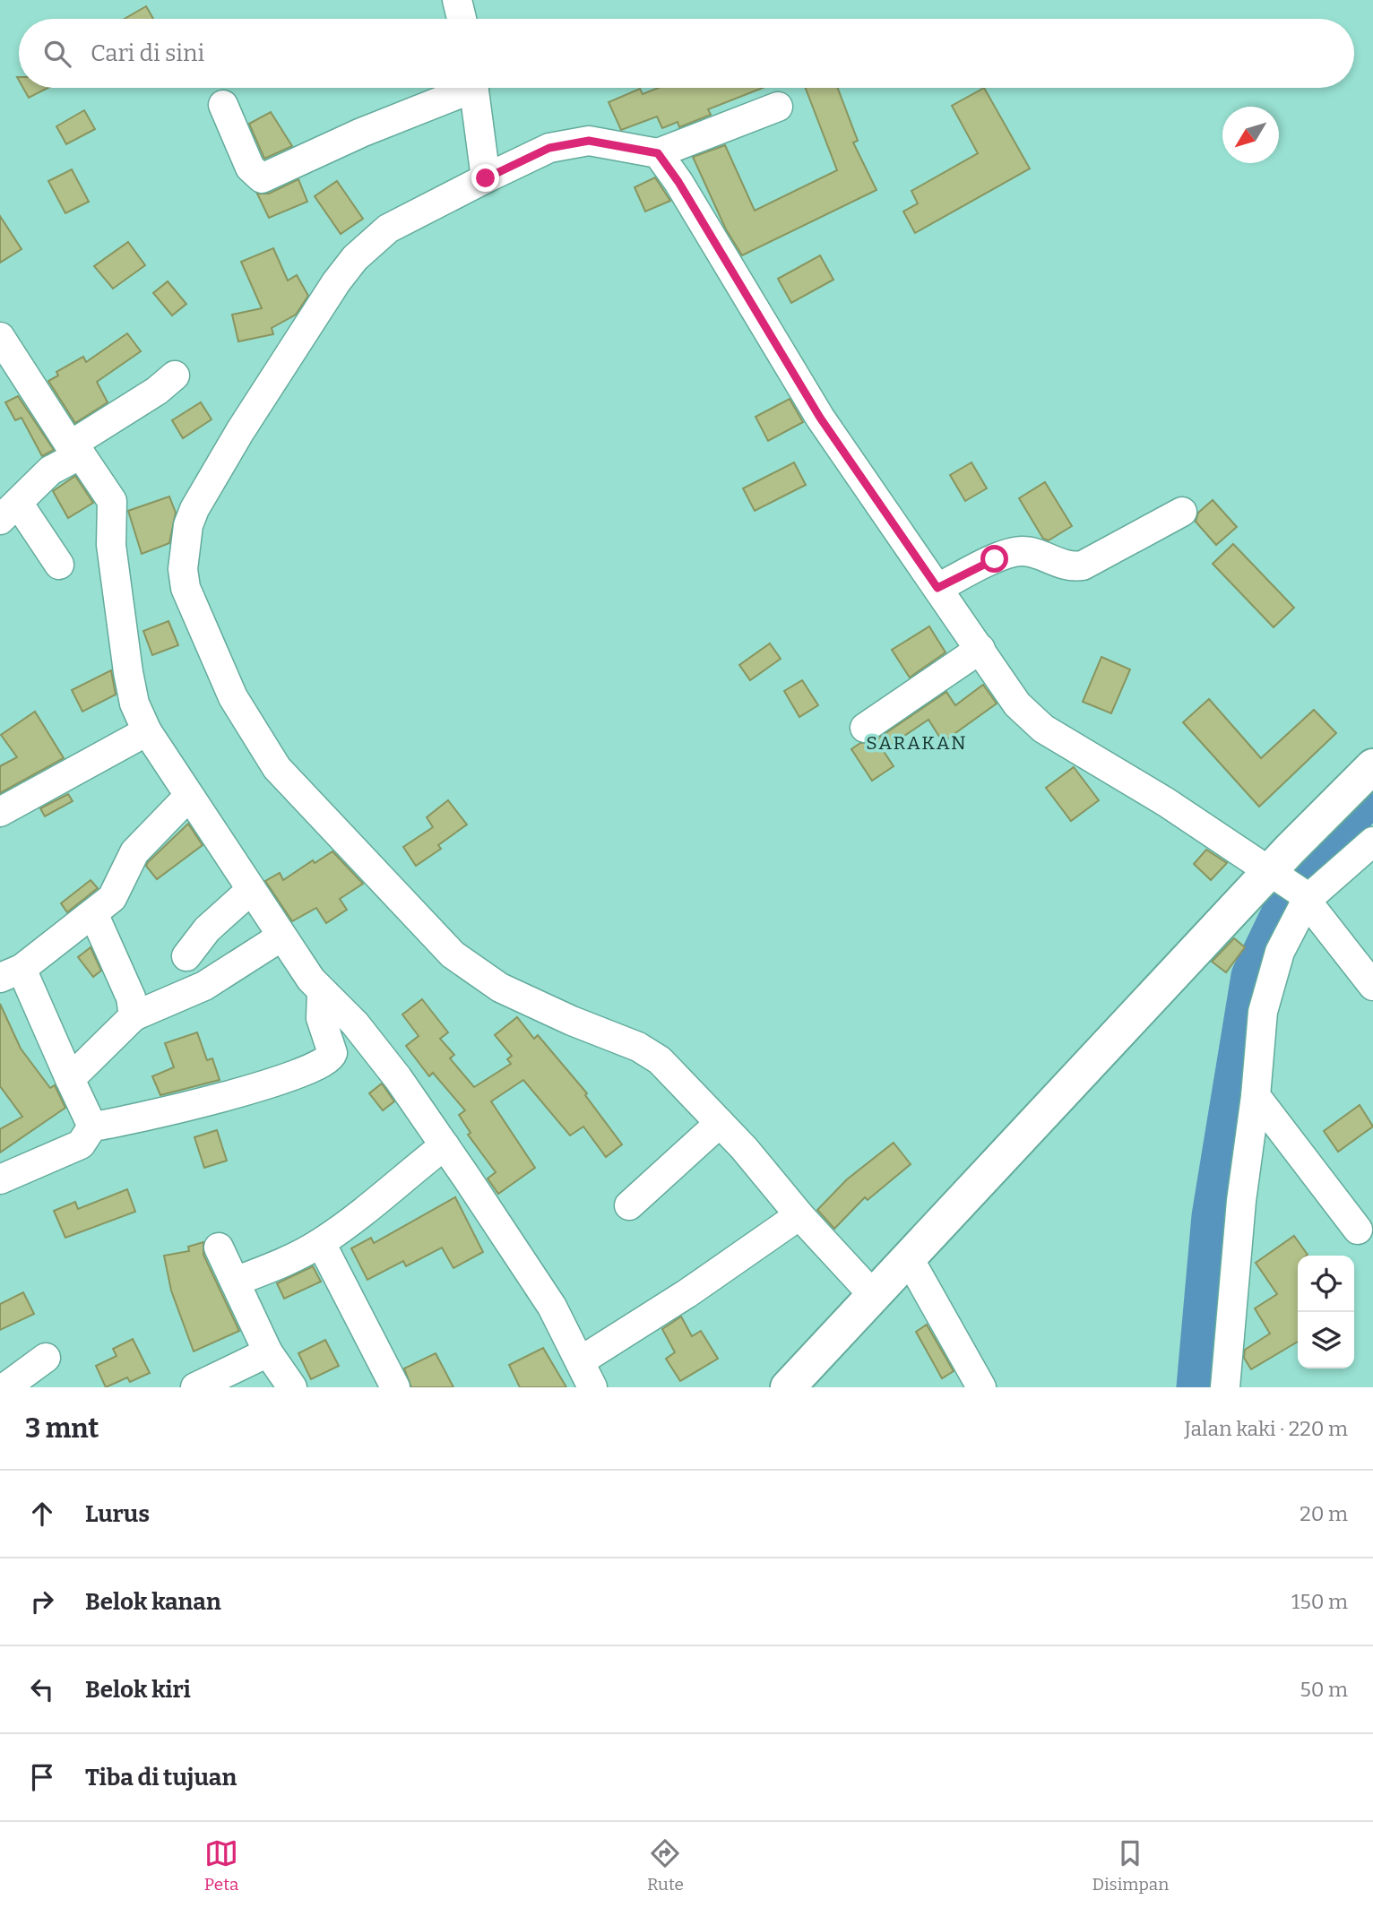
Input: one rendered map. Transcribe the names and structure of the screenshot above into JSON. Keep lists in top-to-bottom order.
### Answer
{
  "districts": ["SARAKAN"],
  "north": "bottom left",
  "page": {
    "search": "Cari di sini",
    "heading": ["3 mnt", "Jalan kaki · 220 m"],
    "list": [
      ["Lurus", "20 m"],
      ["Belok kanan", "150 m"],
      ["Belok kiri", "50 m"],
      "Tiba di tujuan"
    ],
    "nav": ["Peta", "Rute", "Disimpan"]
  }
}
